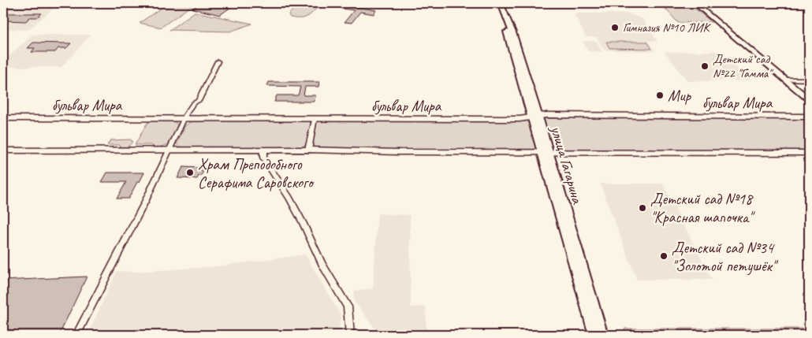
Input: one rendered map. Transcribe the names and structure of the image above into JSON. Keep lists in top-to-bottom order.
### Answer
{
  "streets": {
    "main road": ["улица Гагарина"],
    "street": ["бульвар Мира"]
  },
  "crossings": [
    ["бульвар Мира", "улица Гагарина"]
  ],
  "places": [
    "Гимназия №10 ЛИК",
    "Детский сад №22 \"Гамма\"",
    "Мир",
    "Храм Преподобного Серафима Саровского",
    "Детский сад №18 \"Красная шапочка\"",
    "Детский сад №34 \"Золотой петушёк\""
  ]
}
